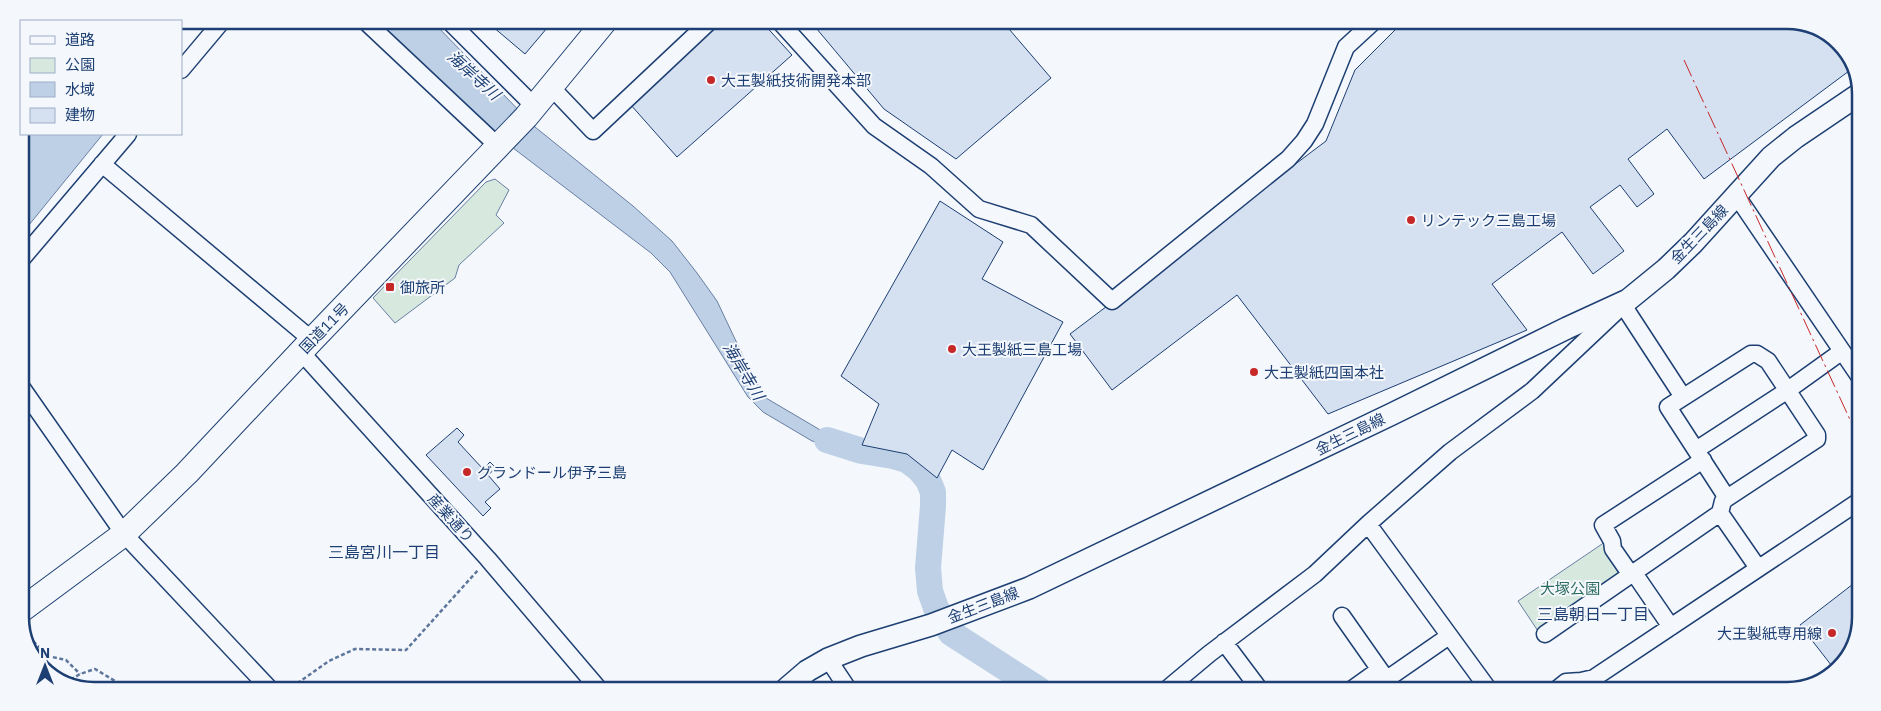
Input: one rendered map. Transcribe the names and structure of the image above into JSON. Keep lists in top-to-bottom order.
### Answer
{
  "streets": {
    "highway": ["国道11号"],
    "main road": ["金生三島線"],
    "street": ["産業通り"]
  },
  "crossings": [
    ["国道11号", "産業通り"]
  ],
  "districts": ["三島宮川一丁目", "三島朝日一丁目"],
  "water": ["海岸寺川"],
  "parks": ["大塚公園"],
  "places": {
    "other": [
      "大王製紙技術開発本部",
      "リンテック三島工場",
      "大王製紙三島工場",
      "大王製紙四国本社",
      "グランドール伊予三島",
      "大王製紙専用線"
    ],
    "transit": ["御旅所"]
  },
  "legend": [
    "道路",
    "公園",
    "水域",
    "建物"
  ],
  "north": "top"
}
